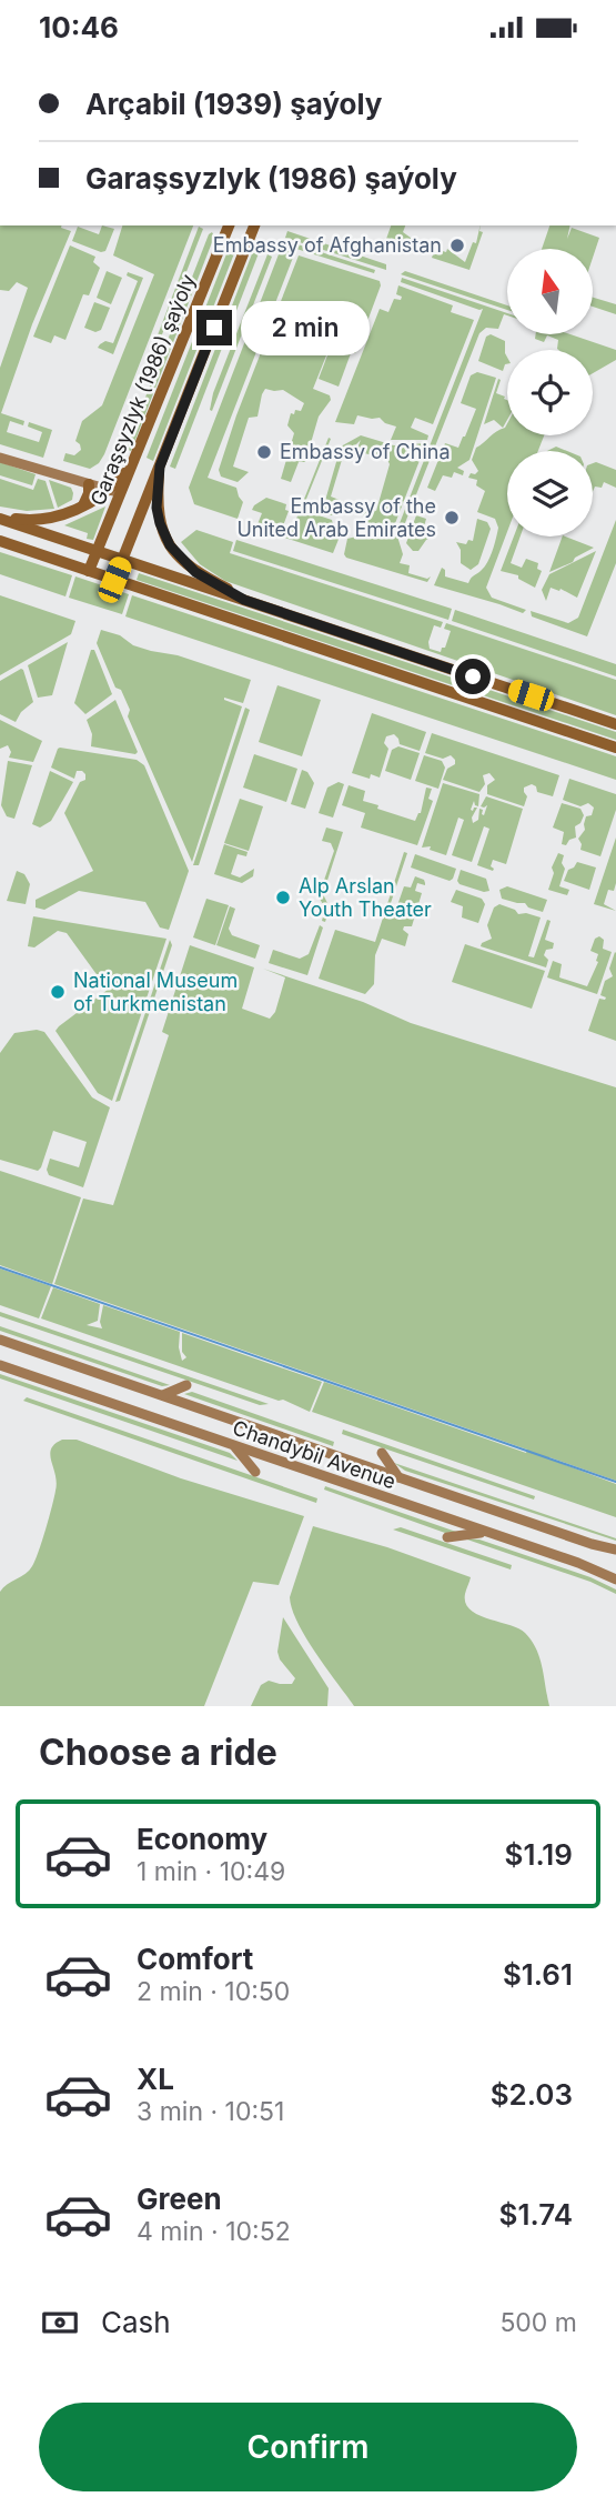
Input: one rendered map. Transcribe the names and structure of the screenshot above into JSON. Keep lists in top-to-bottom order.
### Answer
{
  "streets": {
    "main road": ["Garaşsyzlyk (1986) şaýoly", "Chandybil Avenue"]
  },
  "places": [
    "Embassy of Afghanistan",
    "Embassy of China",
    "Embassy of the United Arab Emirates",
    "Alp Arslan Youth Theater",
    "National Museum of Turkmenistan"
  ],
  "north": "top",
  "page": {
    "status": "10:46",
    "banner": ["Arçabil (1939) şaýoly", "Garaşsyzlyk (1986) şaýoly"],
    "bubble": "2 min",
    "heading": "Choose a ride",
    "list": [
      {
        "name": "Economy",
        "note": "1 min · 10:49",
        "value": "$1.19"
      },
      {
        "name": "Comfort",
        "note": "2 min · 10:50",
        "value": "$1.61"
      },
      {
        "name": "XL",
        "note": "3 min · 10:51",
        "value": "$2.03"
      },
      {
        "name": "Green",
        "note": "4 min · 10:52",
        "value": "$1.74"
      }
    ],
    "pay": ["Cash", "500 m"],
    "buttons": "Confirm"
  }
}
